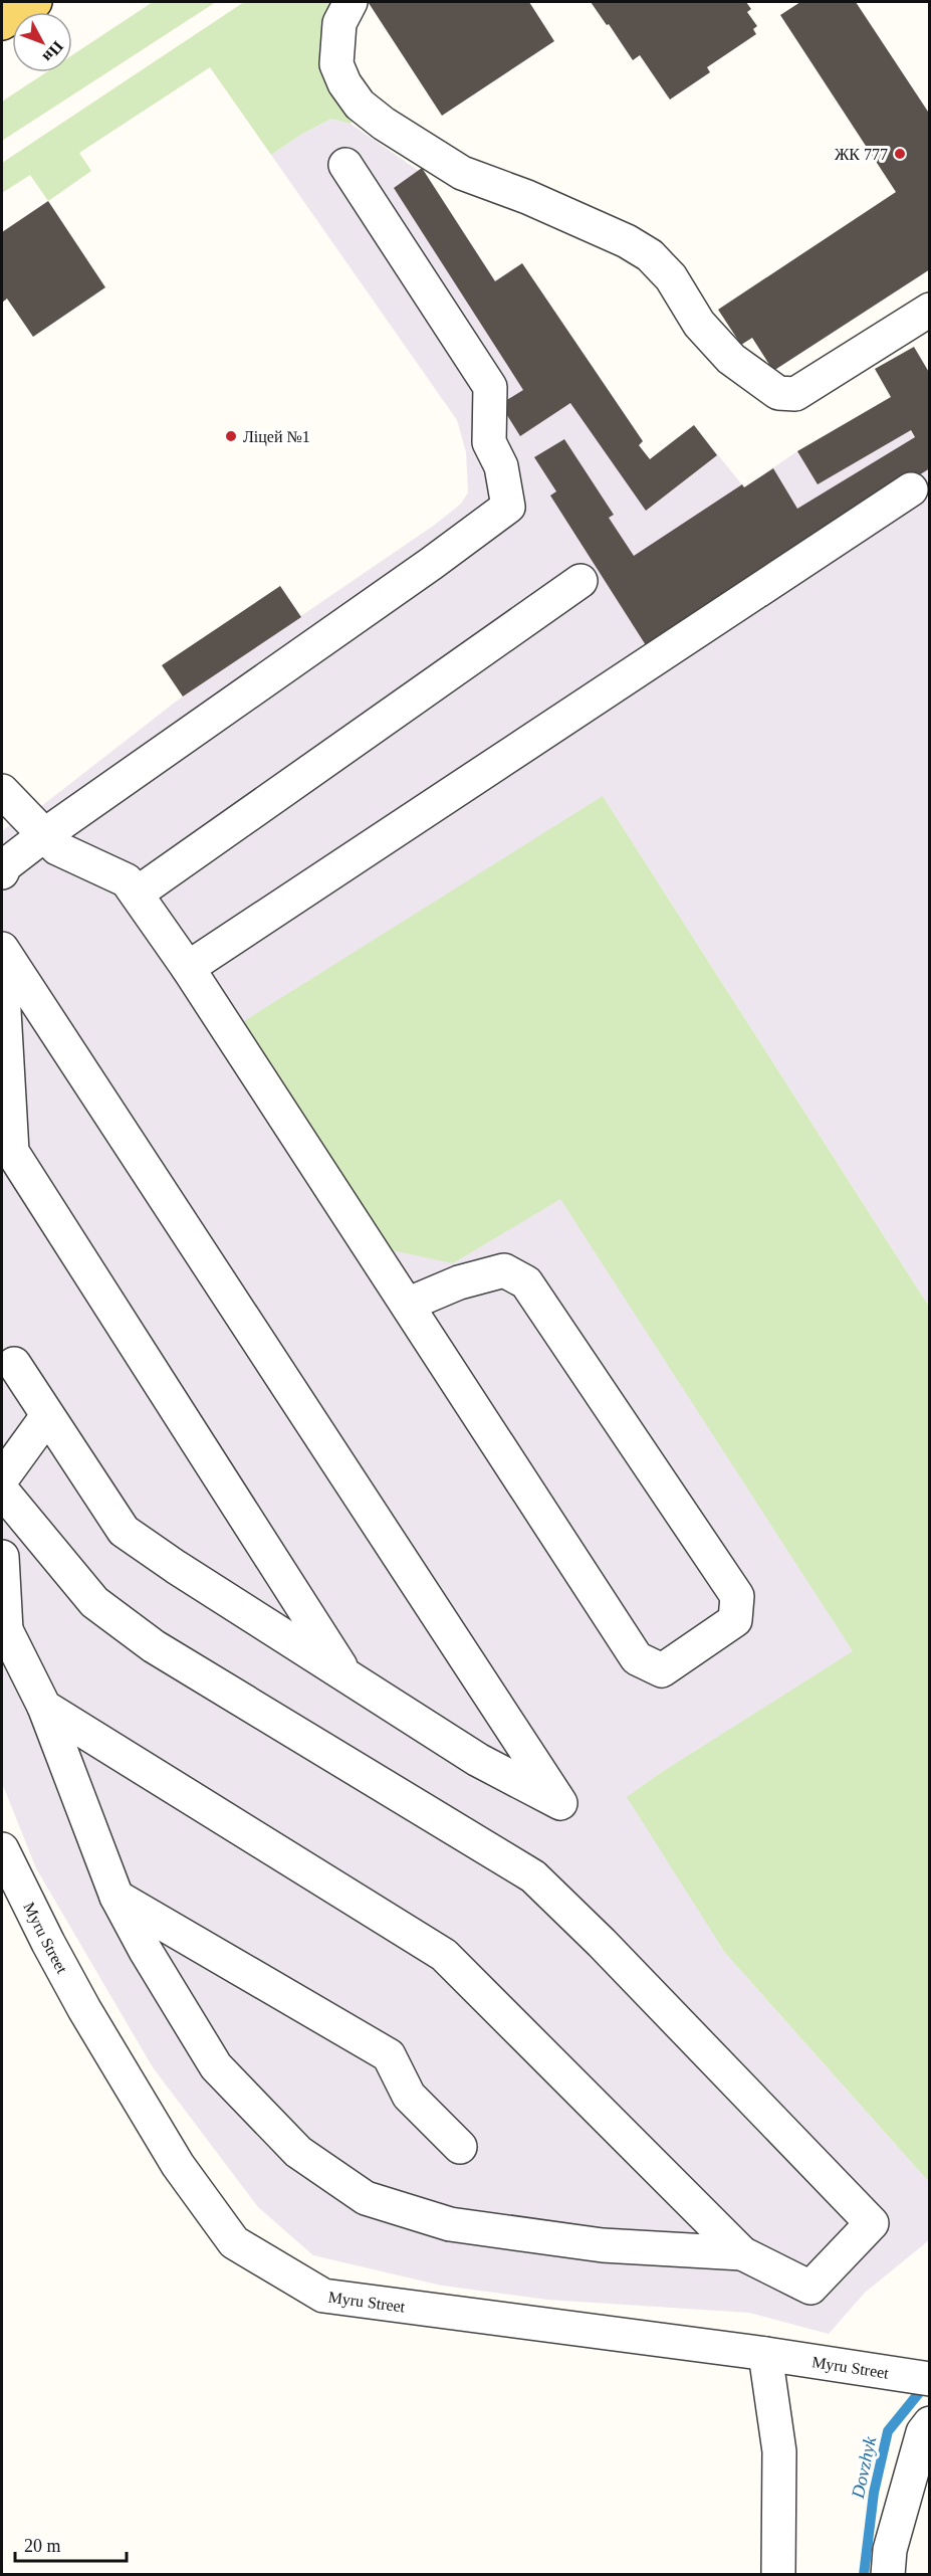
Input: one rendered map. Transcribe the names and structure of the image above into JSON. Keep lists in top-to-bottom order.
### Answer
{
  "streets": {
    "street": ["Myru Street"]
  },
  "water": ["Dovzhyk"],
  "places": ["ЖК 777", "Ліцей №1"],
  "scale_bar": "20 m",
  "north": "bottom right"
}
